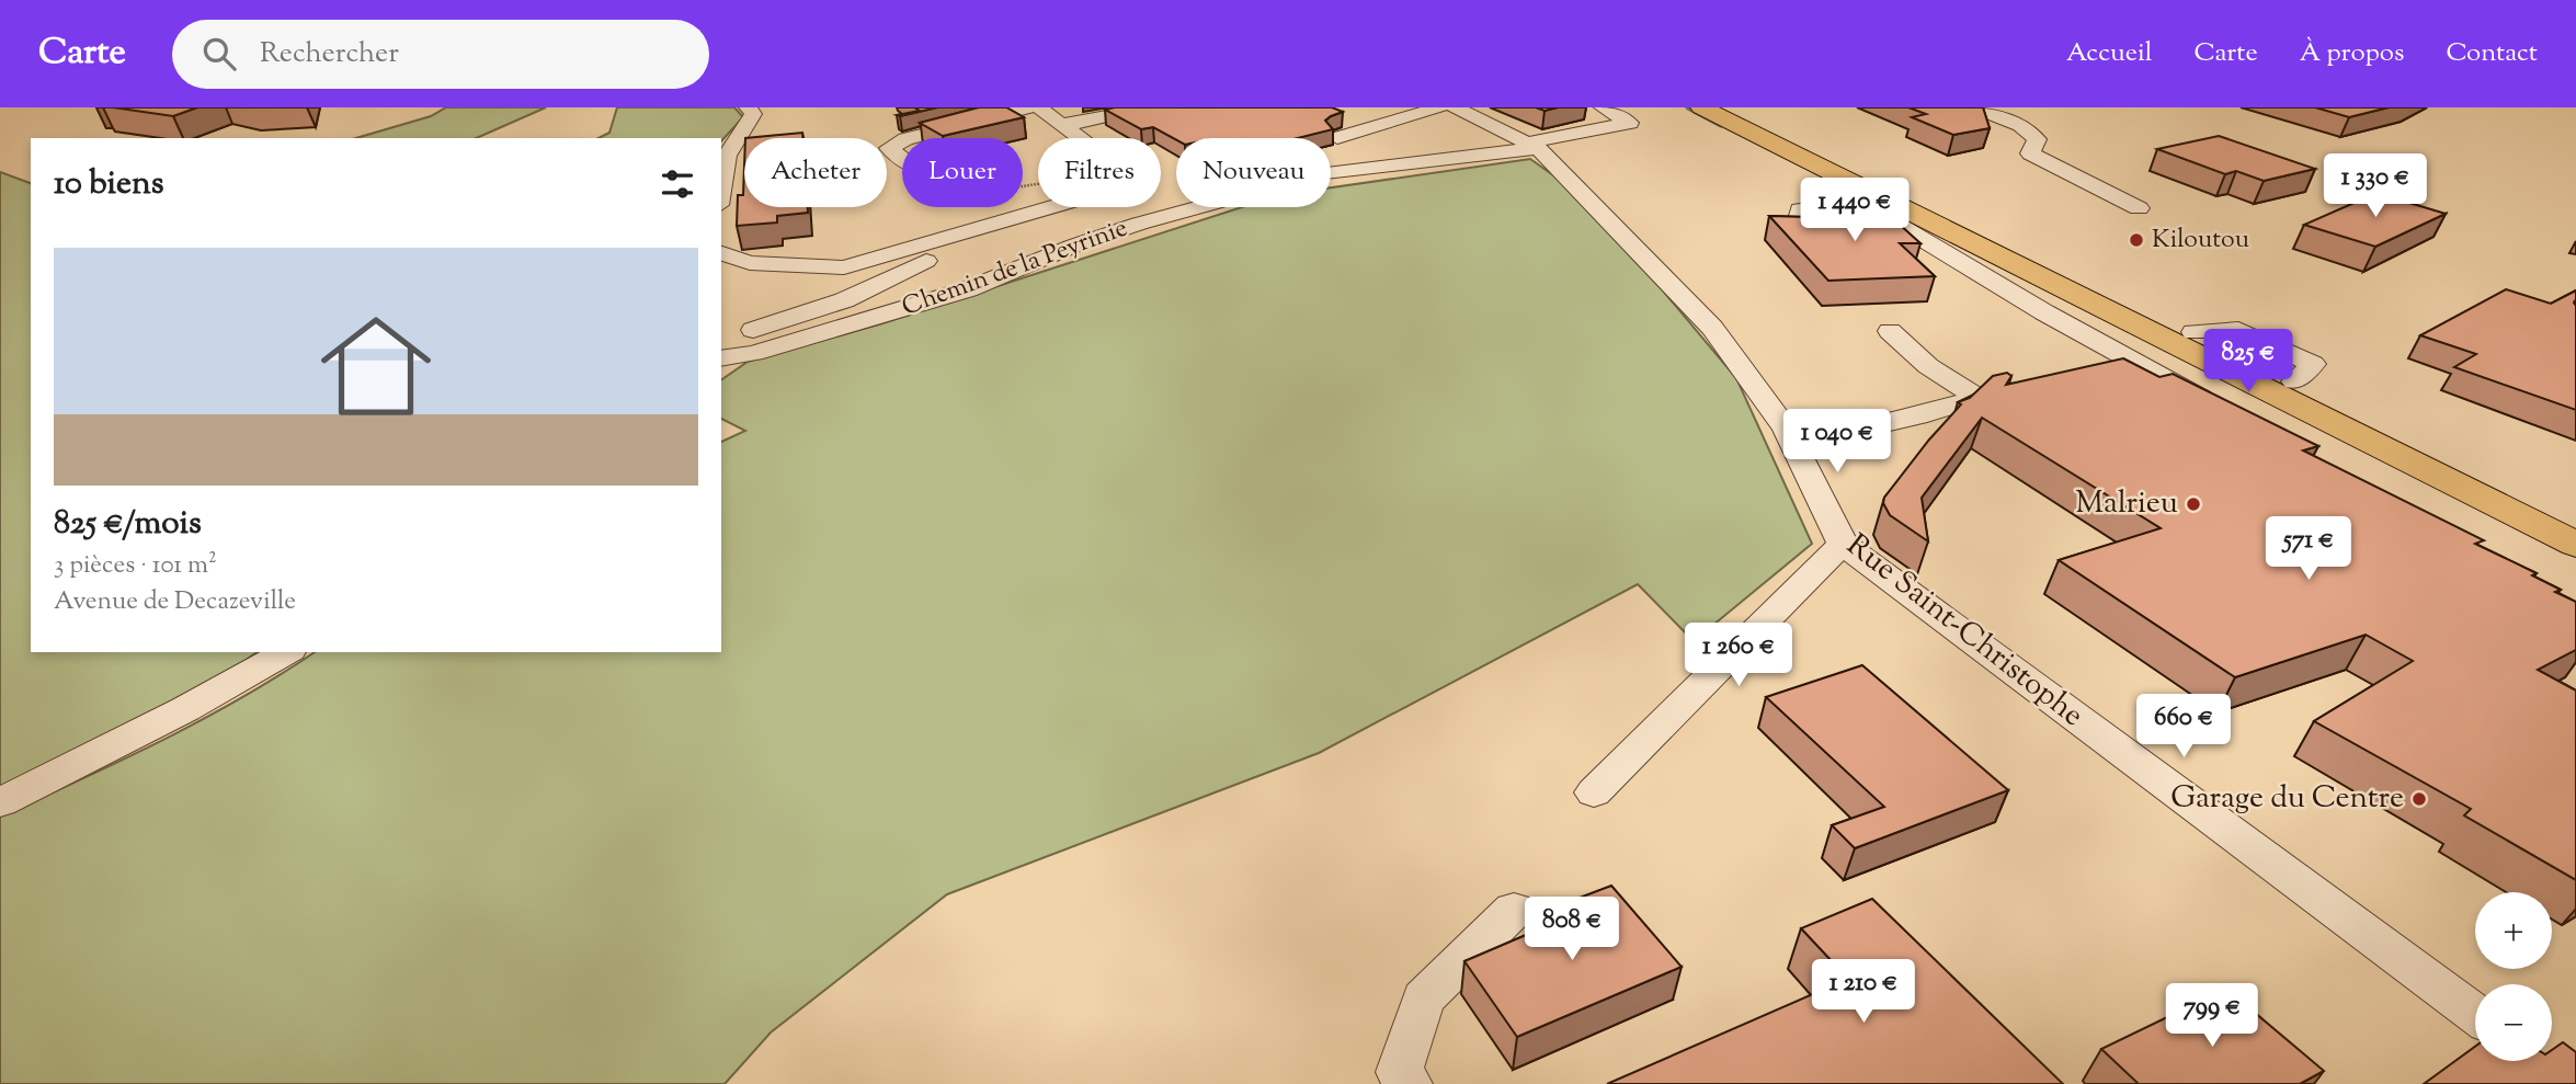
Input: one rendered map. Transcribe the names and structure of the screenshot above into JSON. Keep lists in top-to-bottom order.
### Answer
{
  "streets": {
    "street": ["Chemin de la Peyrinie", "Rue Saint-Christophe"]
  },
  "crossings": [
    ["Chemin de la Peyrinie", "Rue Saint-Christophe"]
  ],
  "places": ["Kiloutou", "Malrieu", "Garage du Centre"],
  "page": {
    "header": "Carte",
    "search": "Rechercher",
    "nav": [
      "Accueil",
      "Carte",
      "À propos",
      "Contact"
    ],
    "chip": [
      "Acheter",
      "Louer",
      "Filtres",
      "Nouveau"
    ],
    "heading": "10 biens",
    "price": [
      "1 330 €",
      "1 440 €",
      "825 €",
      "1 040 €",
      "571 €",
      "1 260 €",
      "660 €",
      "808 €",
      "1 210 €",
      "799 €"
    ],
    "list": [
      {
        "name": "825 €/mois",
        "note": "3 pièces · 101 m² · Avenue de Decazeville"
      }
    ],
    "map_buttons": ["+", "−"]
  }
}
